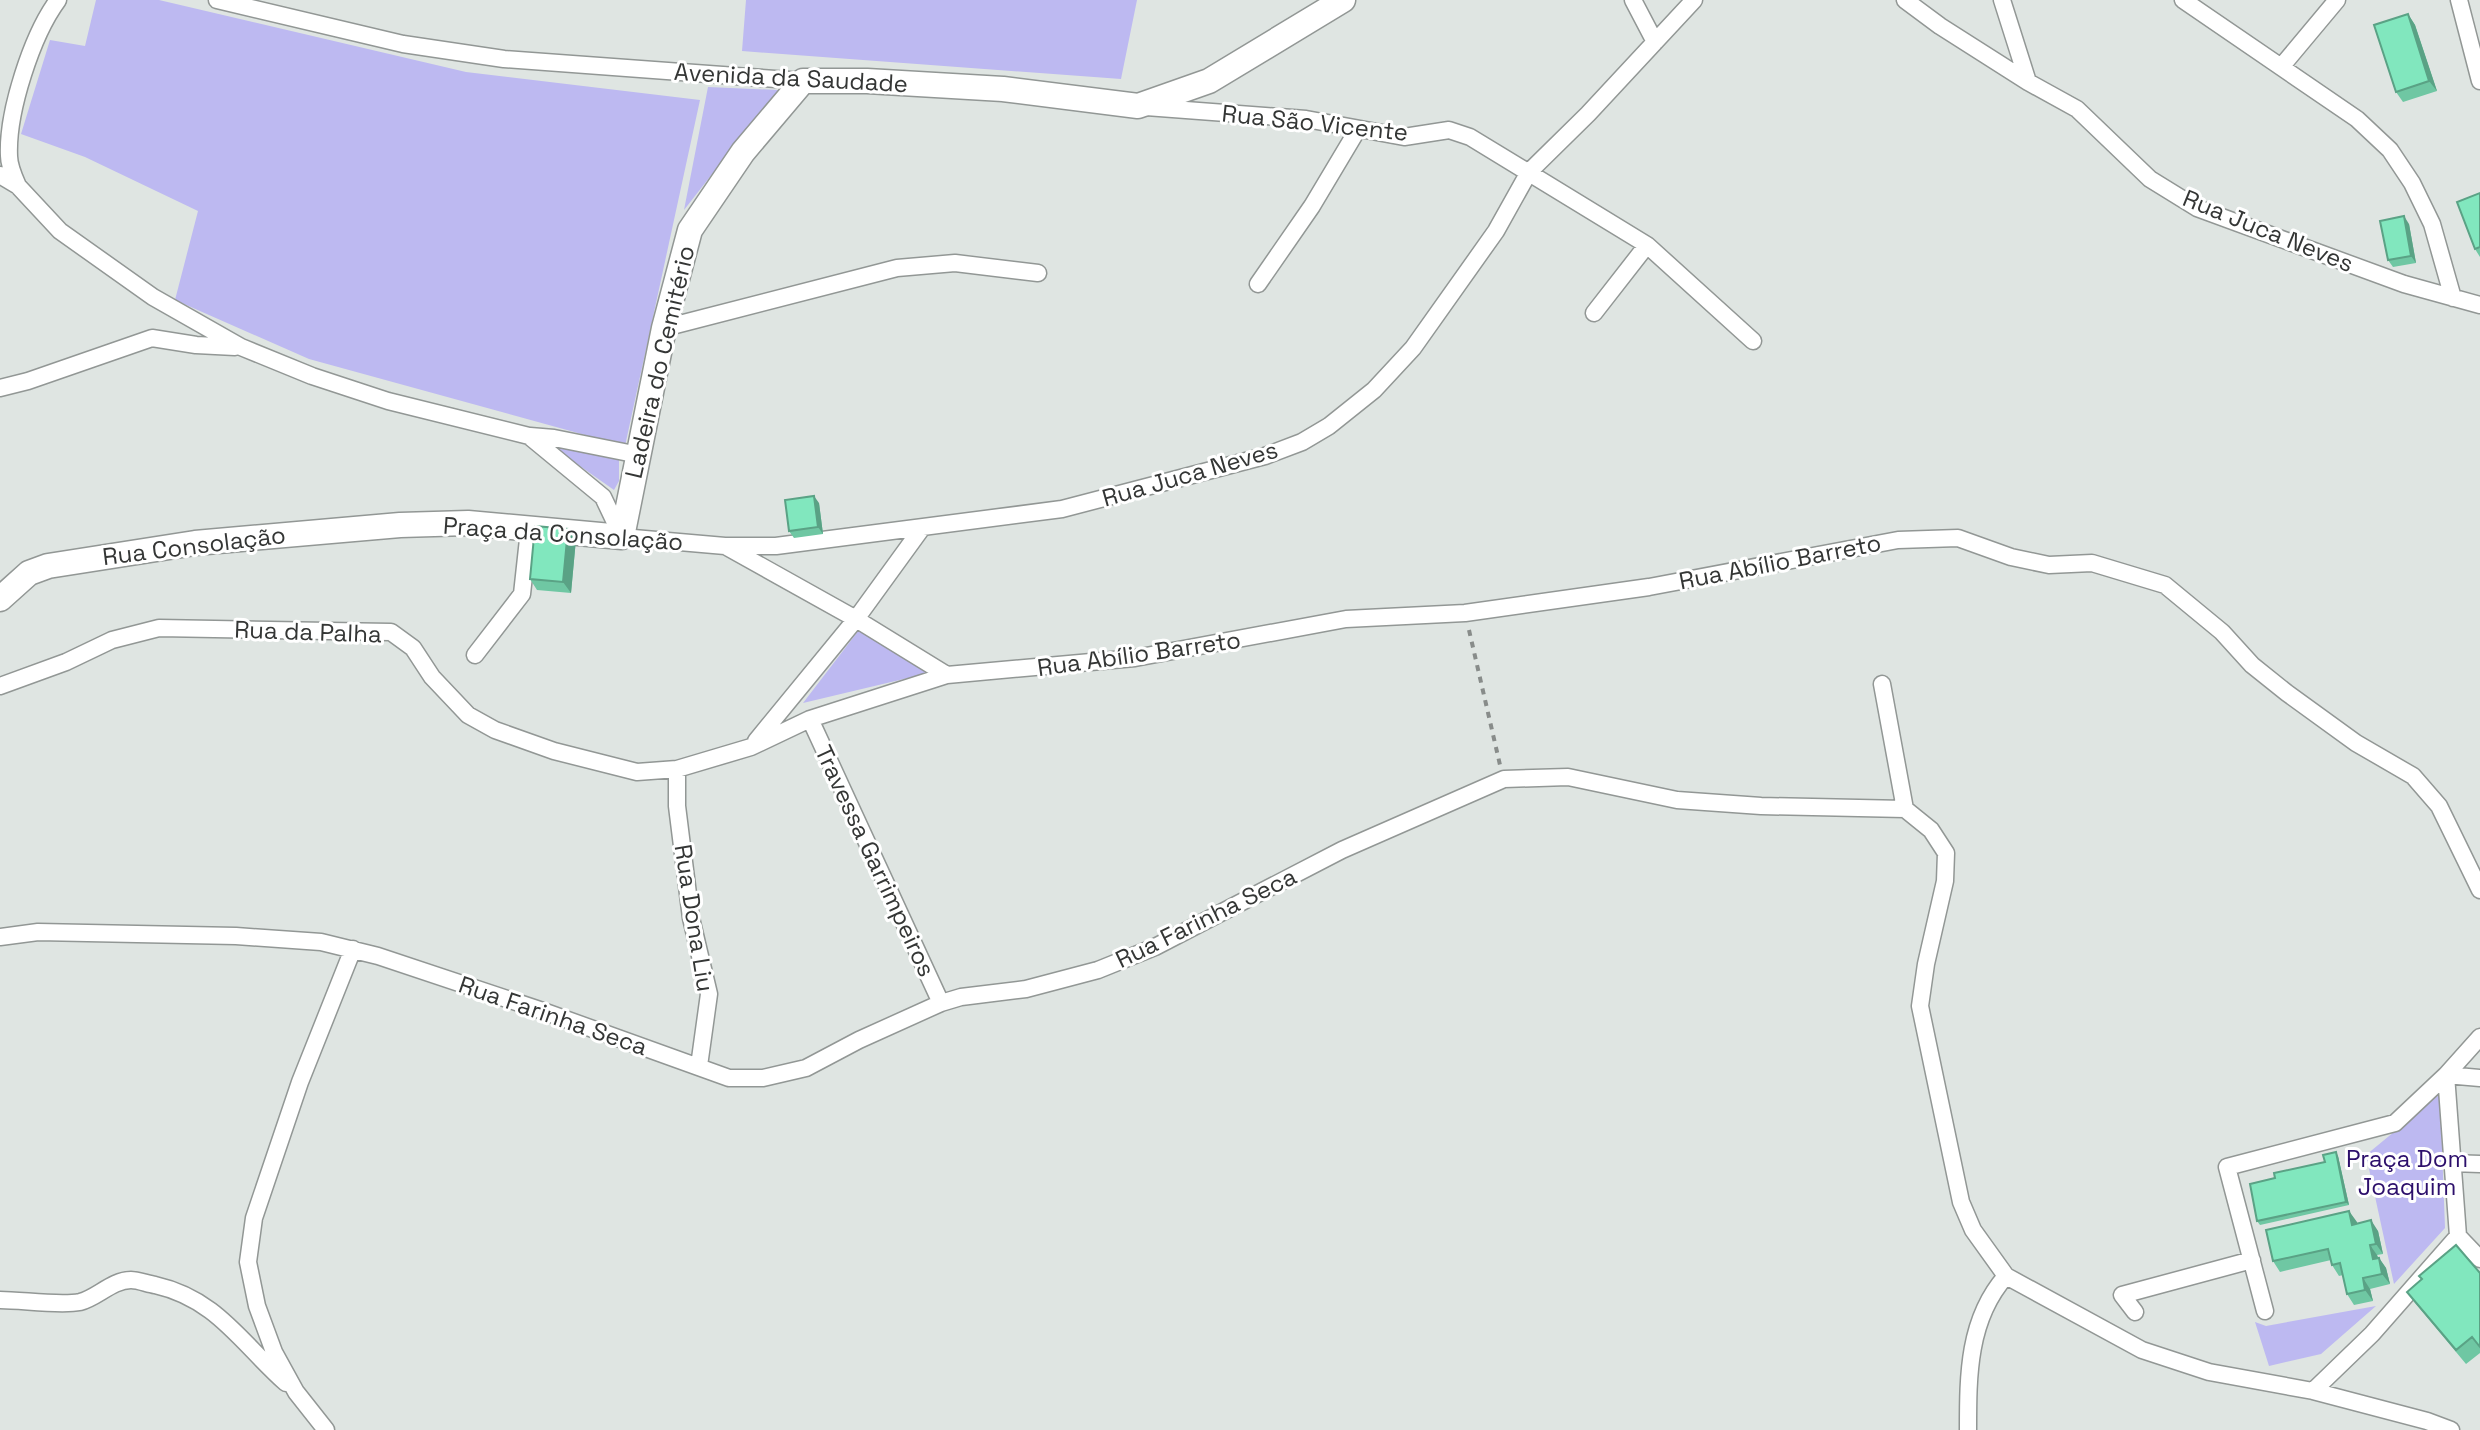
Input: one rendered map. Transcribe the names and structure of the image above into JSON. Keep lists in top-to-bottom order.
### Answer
{
  "streets": {
    "street": [
      "Avenida da Saudade",
      "Rua São Vicente",
      "Rua Juca Neves",
      "Ladeira do Cemitério",
      "Praça da Consolação",
      "Rua Consolação",
      "Rua Abílio Barreto",
      "Rua da Palha",
      "Travessa Garrimpeiros",
      "Rua Dona Liu",
      "Rua Farinha Seca"
    ]
  },
  "crossings": [
    ["Avenida da Saudade", "Rua São Vicente"],
    ["Avenida da Saudade", "Ladeira do Cemitério"],
    ["Rua São Vicente", "Rua Juca Neves"],
    ["Rua Juca Neves", "Praça da Consolação"],
    ["Ladeira do Cemitério", "Praça da Consolação"],
    ["Praça da Consolação", "Rua Consolação"],
    ["Rua Abílio Barreto", "Rua da Palha"],
    ["Rua Abílio Barreto", "Travessa Garrimpeiros"],
    ["Rua da Palha", "Travessa Garrimpeiros"],
    ["Rua da Palha", "Rua Dona Liu"],
    ["Travessa Garrimpeiros", "Rua Farinha Seca"],
    ["Rua Dona Liu", "Rua Farinha Seca"]
  ],
  "parks": ["Praça Dom Joaquim"]
}
